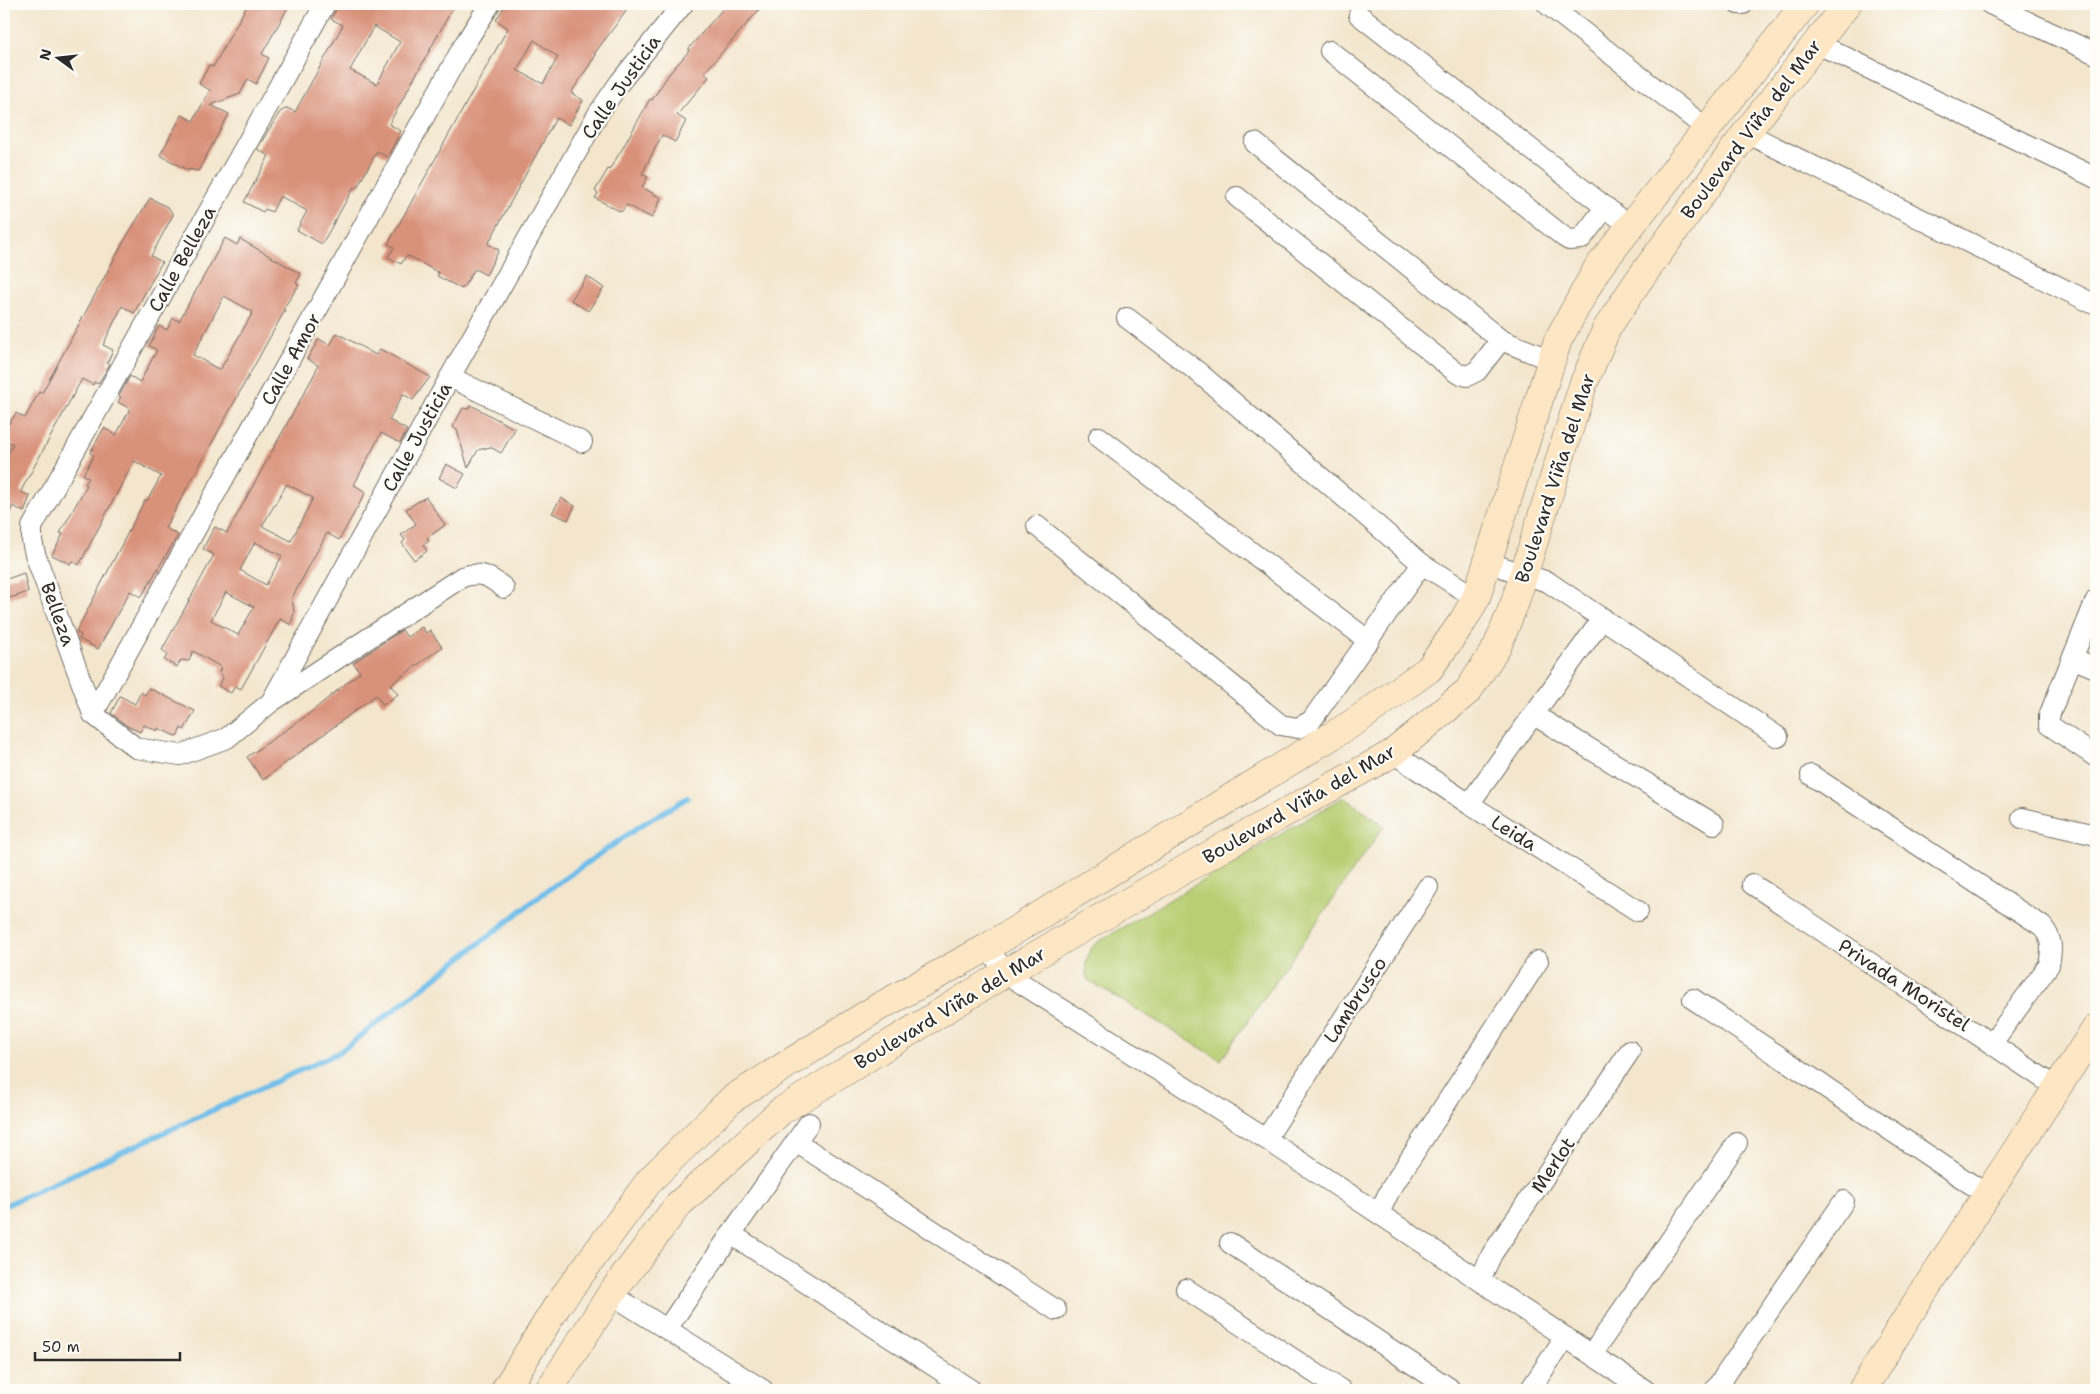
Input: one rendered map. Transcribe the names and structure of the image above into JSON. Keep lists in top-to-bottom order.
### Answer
{
  "streets": {
    "street": [
      "Calle Justicia",
      "Boulevard Viña del Mar",
      "Calle Belleza",
      "Calle Amor",
      "Belleza",
      "Leida",
      "Privada Moristel",
      "Lambrusco",
      "Merlot"
    ]
  },
  "crossings": [
    ["Calle Justicia", "Calle Amor"],
    ["Calle Justicia", "Belleza"],
    ["Boulevard Viña del Mar", "Leida"],
    ["Calle Belleza", "Belleza"],
    ["Calle Amor", "Belleza"]
  ],
  "scale_bar": "50 m",
  "north": "left"
}
